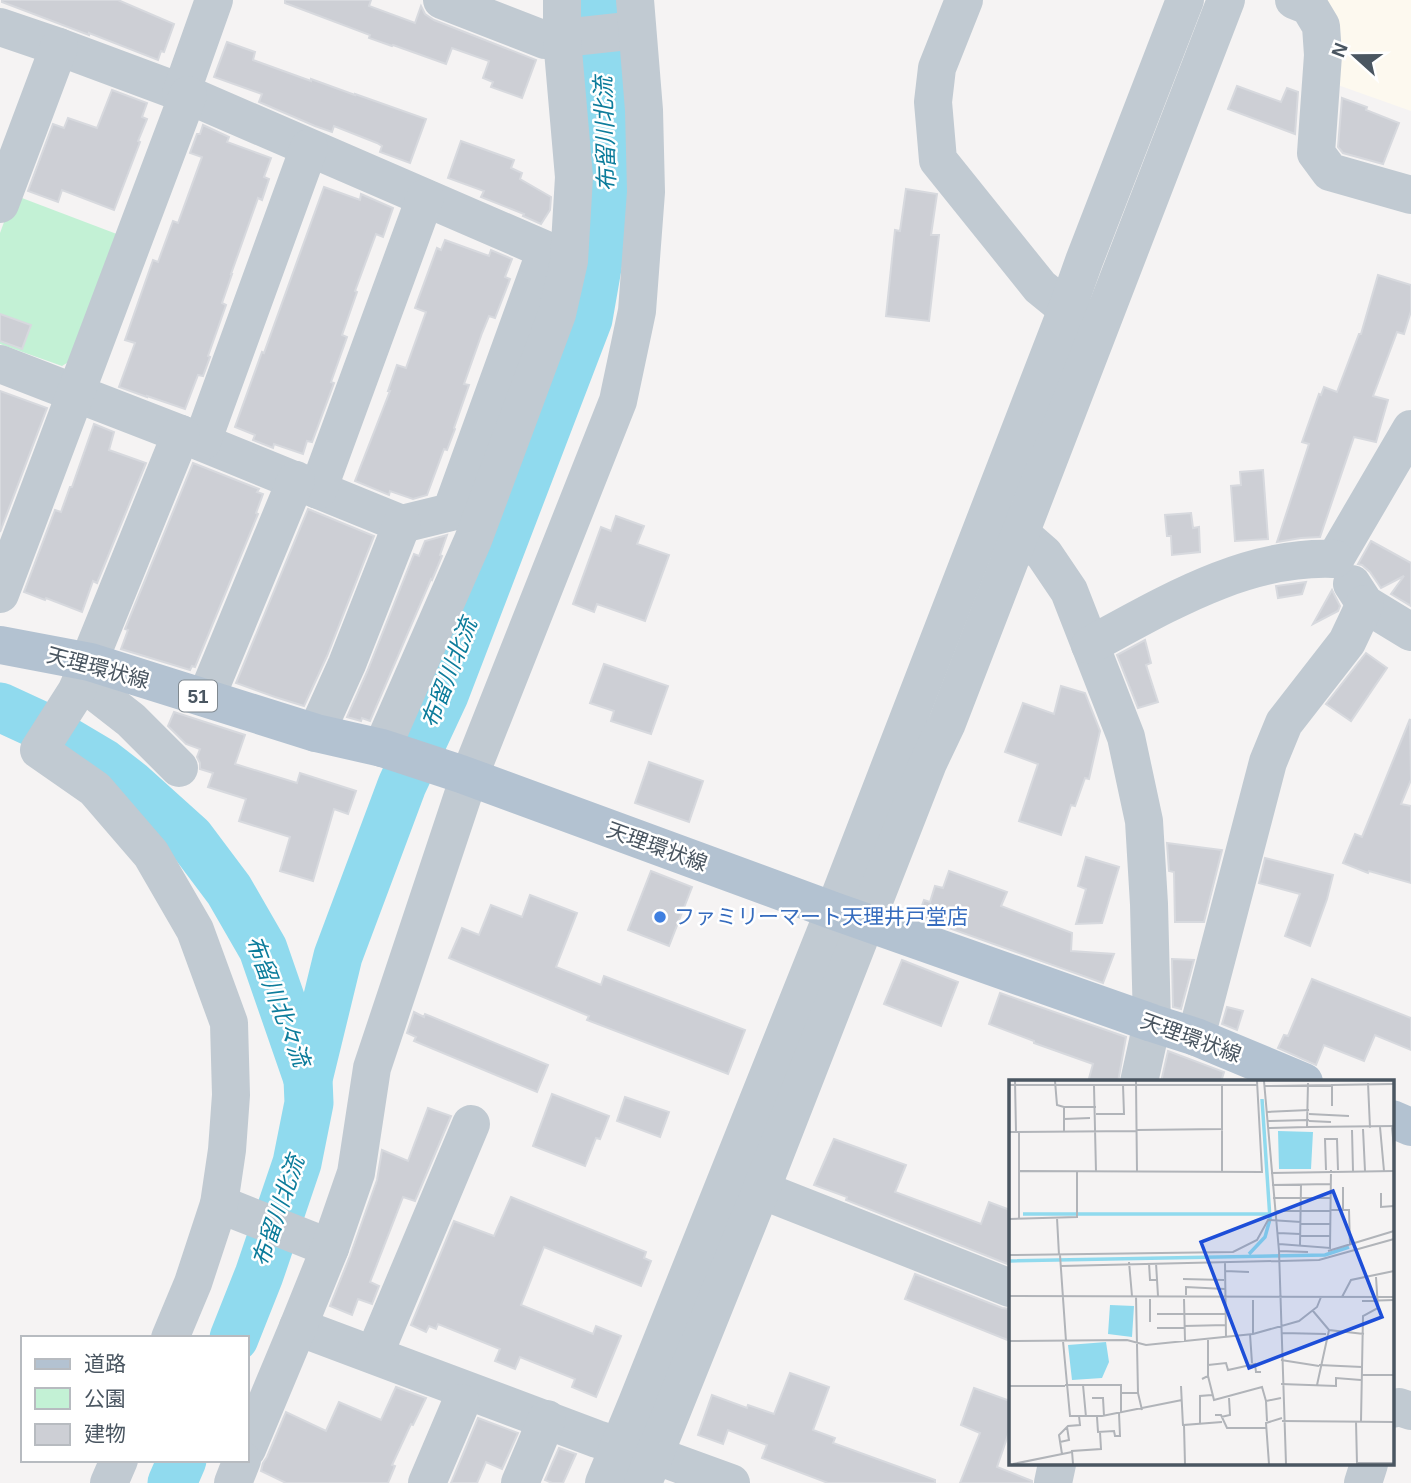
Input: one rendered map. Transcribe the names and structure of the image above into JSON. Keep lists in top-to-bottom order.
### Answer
{
  "streets": {
    "main road": ["天理環状線", "51"]
  },
  "water": ["布留川北流", "布留川北々流"],
  "places": ["ファミリーマート天理井戸堂店"],
  "legend": ["道路", "公園", "建物"],
  "north": "left"
}
